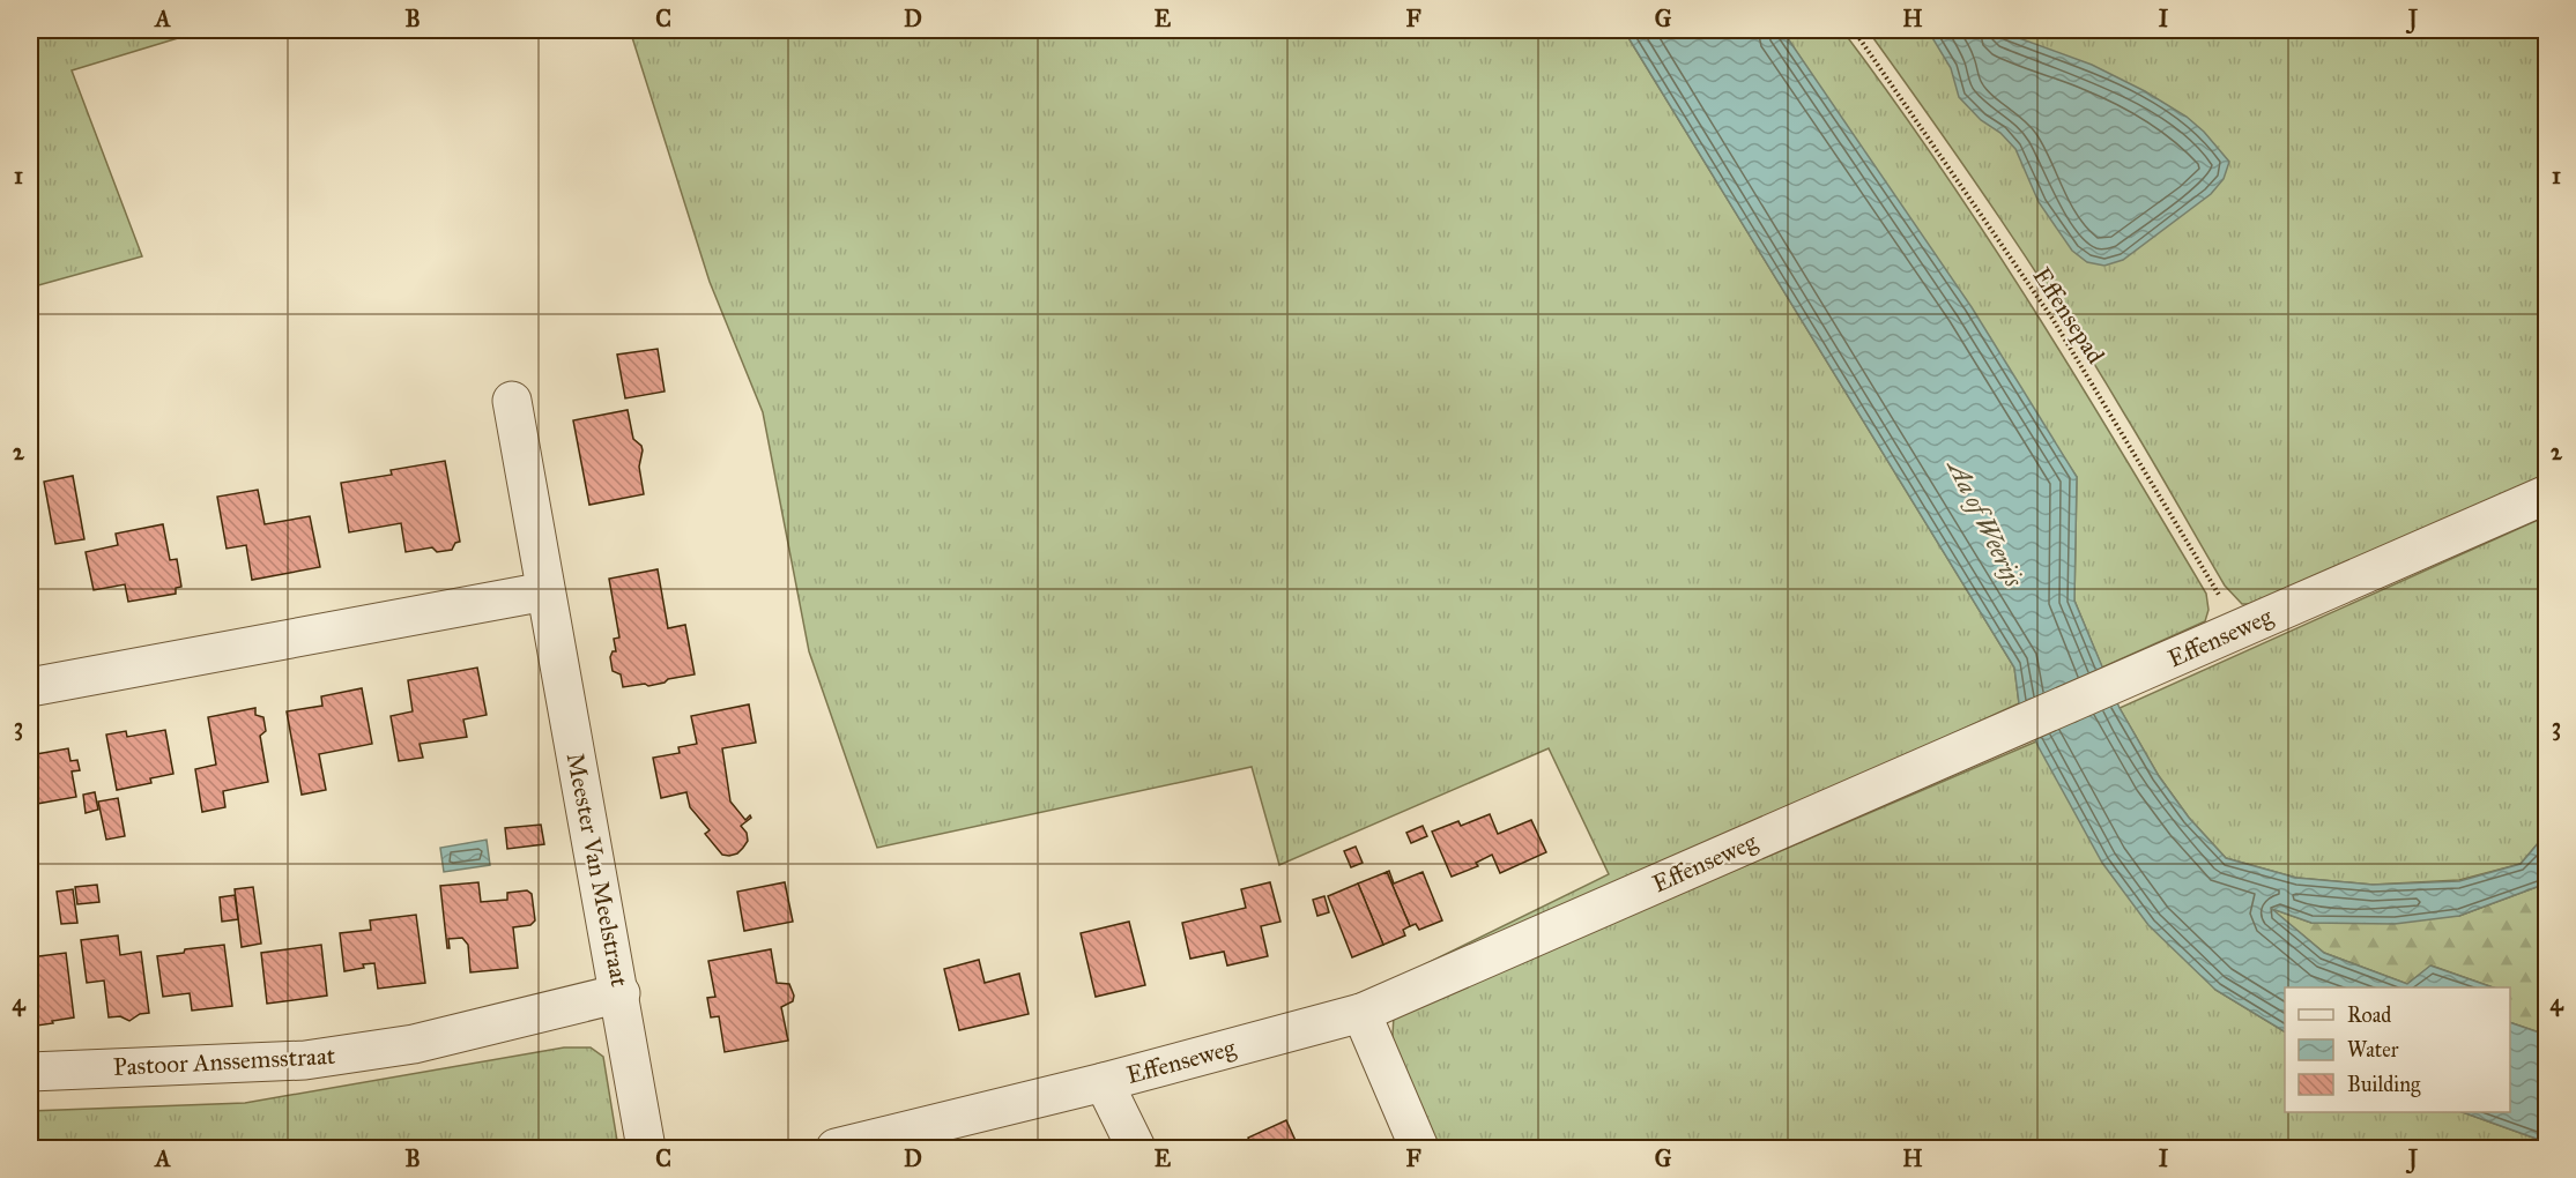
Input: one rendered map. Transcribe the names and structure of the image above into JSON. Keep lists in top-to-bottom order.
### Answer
{
  "streets": {
    "street": ["Effenseweg", "Meester Van Meelstraat", "Pastoor Anssemsstraat"],
    "path": ["Effensepad"]
  },
  "crossings": [
    ["Effensepad", "Effenseweg"],
    ["Meester Van Meelstraat", "Pastoor Anssemsstraat"]
  ],
  "water": ["Aa of Weerijs"],
  "legend": ["Road", "Water", "Building"],
  "grid": {
    "columns": [
      "A",
      "B",
      "C",
      "D",
      "E",
      "F",
      "G",
      "H",
      "I",
      "J"
    ],
    "rows": [
      "1",
      "2",
      "3",
      "4"
    ]
  }
}
